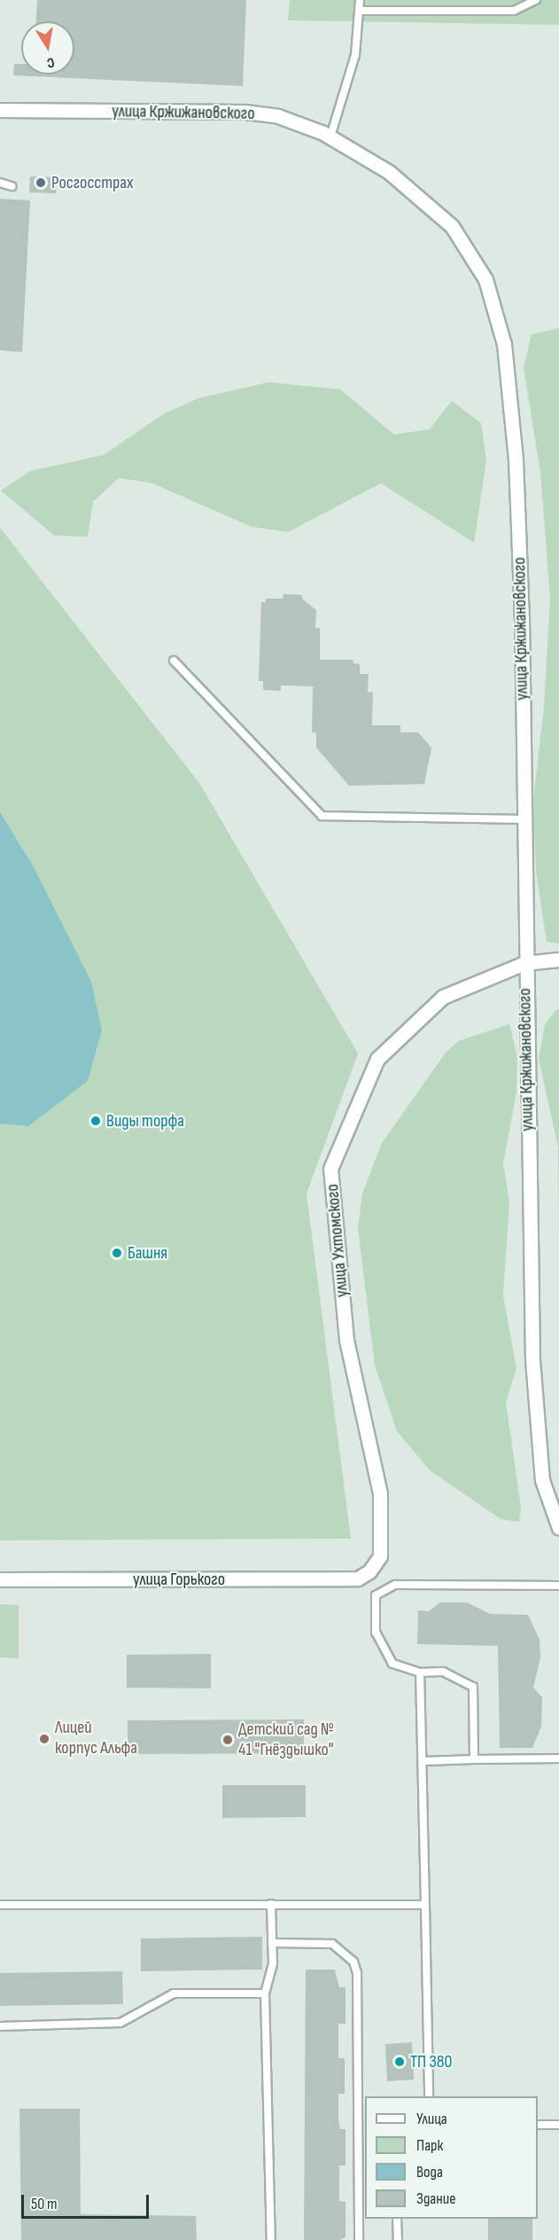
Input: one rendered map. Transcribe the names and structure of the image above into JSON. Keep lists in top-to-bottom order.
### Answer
{
  "streets": {
    "street": ["улица Кржижановского", "улица Ухтомского", "улица Горького"]
  },
  "crossings": [
    ["улица Кржижановского", "улица Ухтомского"],
    ["улица Ухтомского", "улица Горького"]
  ],
  "places": [
    "Росгосстрах",
    "Виды торфа",
    "Башня",
    "Лицей корпус Альфа",
    "Детский сад № 41 \"Гнёздышко\"",
    "ТП 380"
  ],
  "legend": [
    "Улица",
    "Парк",
    "Вода",
    "Здание"
  ],
  "scale_bar": "50 m",
  "north": "bottom"
}
